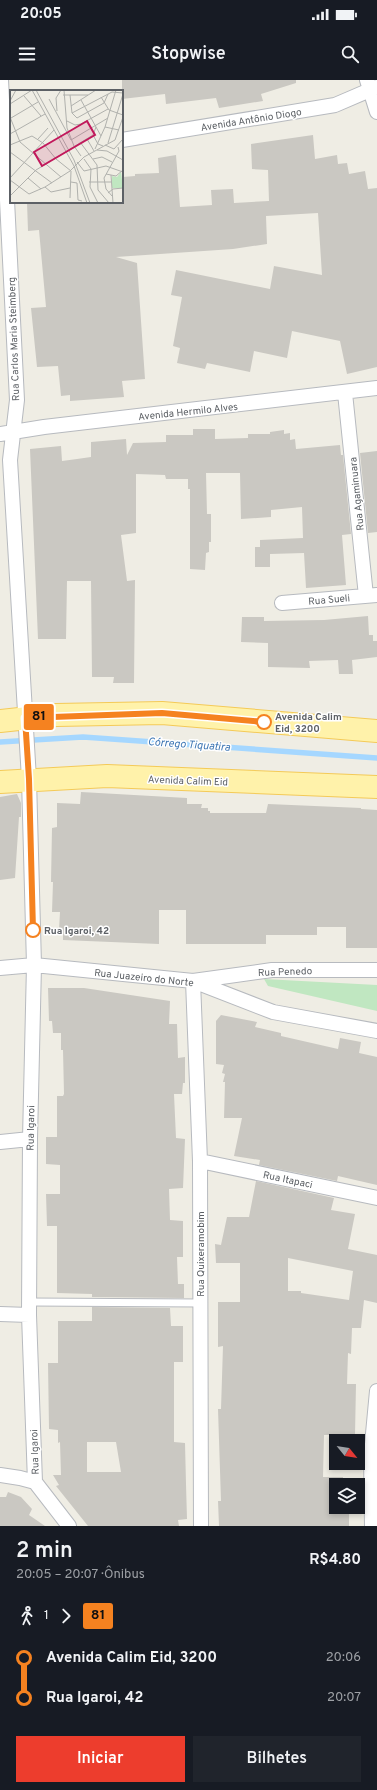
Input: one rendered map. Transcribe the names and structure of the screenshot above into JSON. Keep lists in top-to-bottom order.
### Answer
{
  "streets": {
    "main road": ["Avenida Calim Eid"],
    "street": [
      "Avenida Antônio Diogo",
      "Rua Carlos Maria Steimberg",
      "Avenida Hermilo Alves",
      "Rua Agaminuara",
      "Rua Sueli",
      "Rua Penedo",
      "Rua Juazeiro do Norte",
      "Rua Igaroi",
      "Rua Itapaci",
      "Rua Quixeramobim"
    ]
  },
  "crossings": [
    ["Rua Carlos Maria Steimberg", "Avenida Hermilo Alves"],
    ["Rua Carlos Maria Steimberg", "Rua Igaroi"],
    ["Avenida Hermilo Alves", "Rua Agaminuara"],
    ["Rua Agaminuara", "Rua Sueli"],
    ["Avenida Calim Eid", "Rua Igaroi"],
    ["Rua Penedo", "Rua Juazeiro do Norte"],
    ["Rua Penedo", "Rua Quixeramobim"],
    ["Rua Juazeiro do Norte", "Rua Igaroi"],
    ["Rua Juazeiro do Norte", "Rua Quixeramobim"],
    ["Rua Itapaci", "Rua Quixeramobim"]
  ],
  "water": ["Córrego Tiquatira"],
  "places": ["Avenida Calim Eid, 3200", "Rua Igaroi, 42"],
  "lines": ["bus line 81"],
  "north": "bottom right",
  "page": {
    "status": "20:05",
    "header": "Stopwise",
    "on_map": "81",
    "heading": ["2 min", "20:05 – 20:07 · Ônibus", "R$4.80"],
    "legs": ["1", "81"],
    "list": [
      {
        "name": "Avenida Calim Eid, 3200",
        "value": "20:06"
      },
      {
        "name": "Rua Igaroi, 42",
        "value": "20:07"
      }
    ],
    "buttons": ["Iniciar", "Bilhetes"]
  }
}
